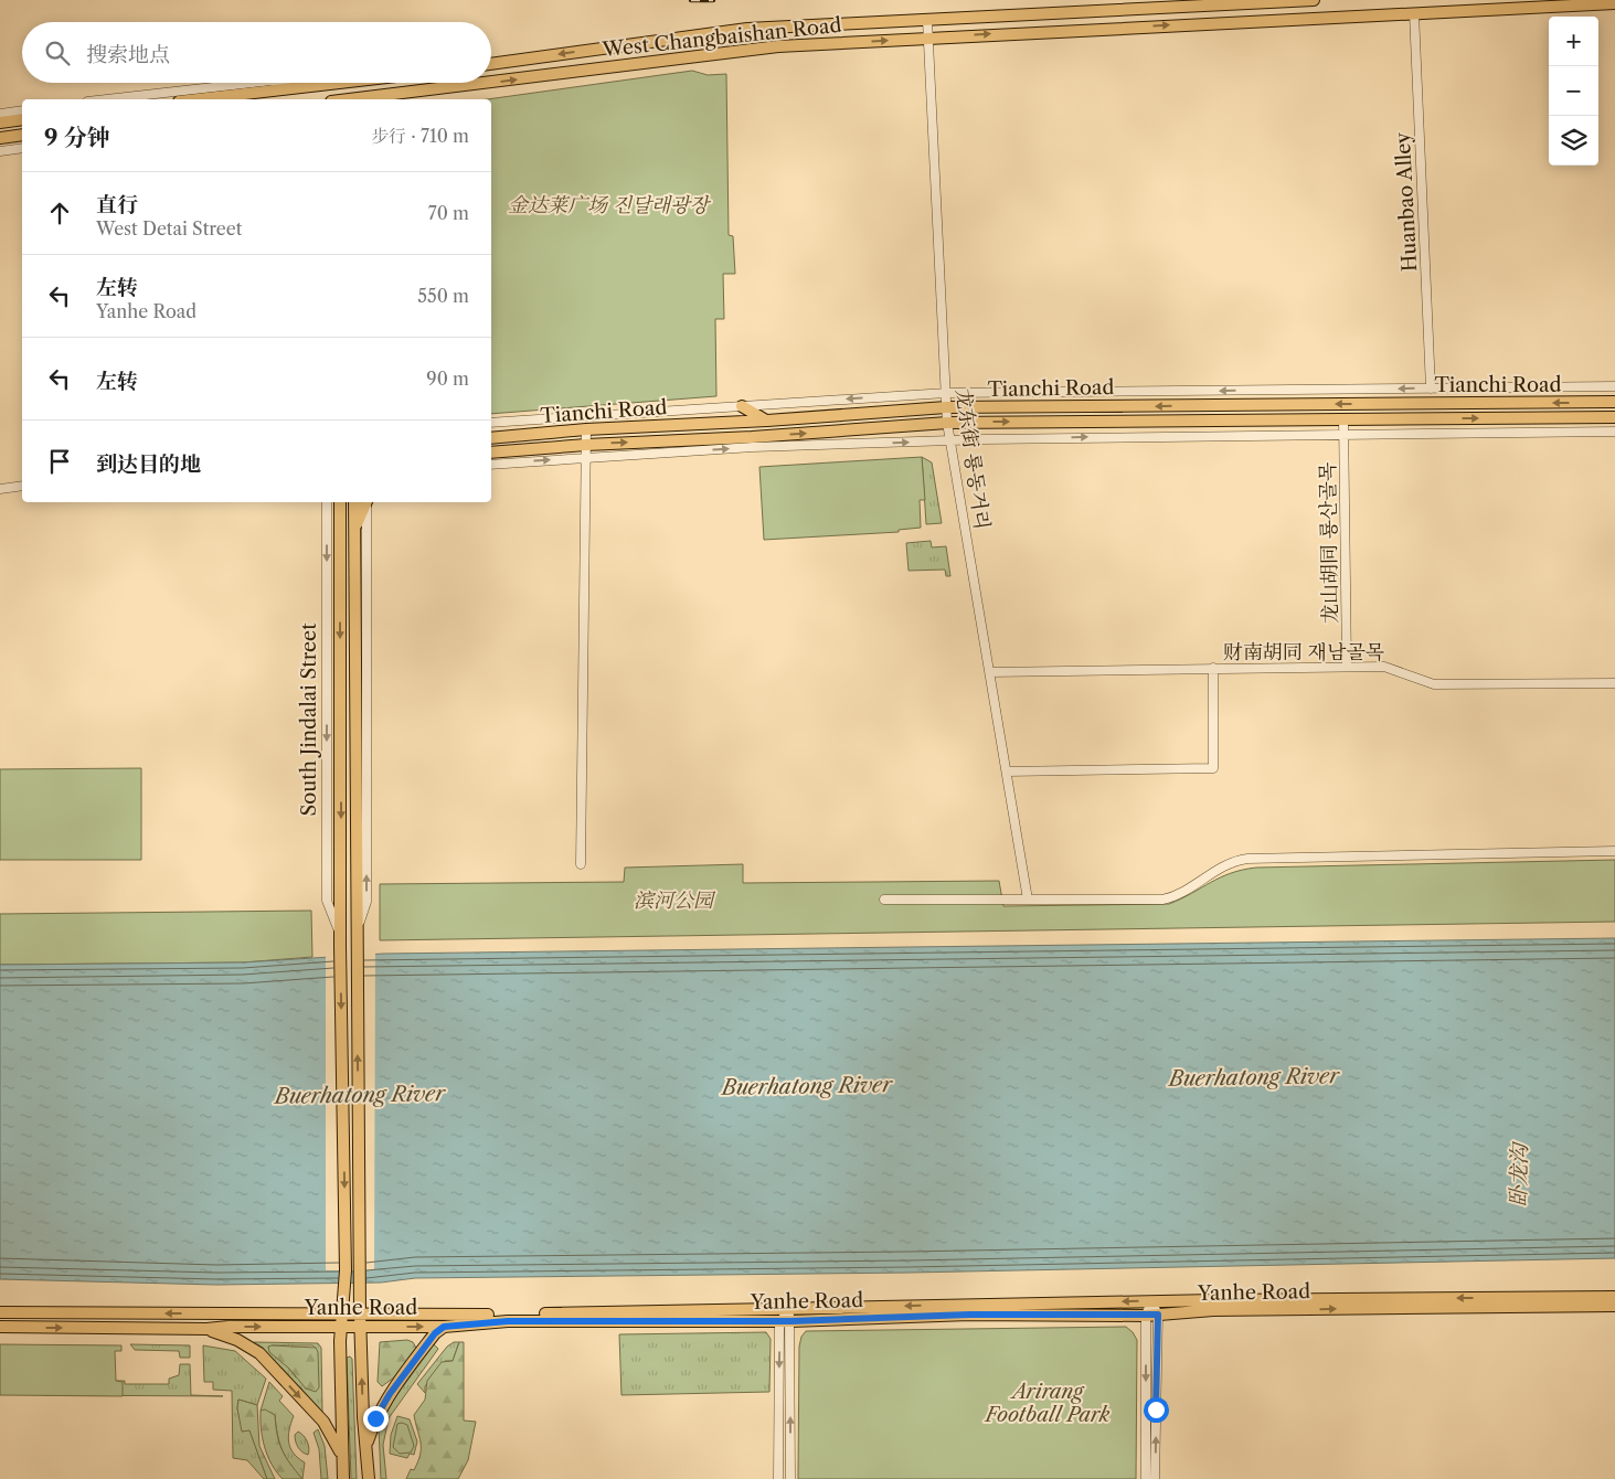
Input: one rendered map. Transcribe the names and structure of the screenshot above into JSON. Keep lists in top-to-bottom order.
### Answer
{
  "streets": {
    "main road": [
      "West Changbaishan Road",
      "Tianchi Road",
      "South Jindalai Street",
      "Yanhe Road"
    ],
    "street": [
      "Huanbao Alley",
      "龙东街 룡동거리",
      "龙山胡同 룡산골목",
      "财南胡同 재남골목"
    ]
  },
  "crossings": [
    ["West Changbaishan Road", "Huanbao Alley"],
    ["West Changbaishan Road", "龙东街 룡동거리"],
    ["Huanbao Alley", "Tianchi Road"],
    ["Tianchi Road", "龙东街 룡동거리"],
    ["Tianchi Road", "龙山胡同 룡산골목"],
    ["龙东街 룡동거리", "财南胡同 재남골목"],
    ["龙山胡同 룡산골목", "财南胡同 재남골목"]
  ],
  "water": ["Buerhatong River", "卧龙沟"],
  "parks": ["金达莱广场 진달래광장", "滨河公园", "Arirang Football Park"],
  "page": {
    "map_buttons": ["+", "−"],
    "search": "搜索地点",
    "heading": ["9 分钟", "步行 · 710 m"],
    "list": [
      ["直行", "West Detai Street", "70 m"],
      ["左转", "Yanhe Road", "550 m"],
      ["左转", "90 m"],
      "到达目的地"
    ]
  }
}
